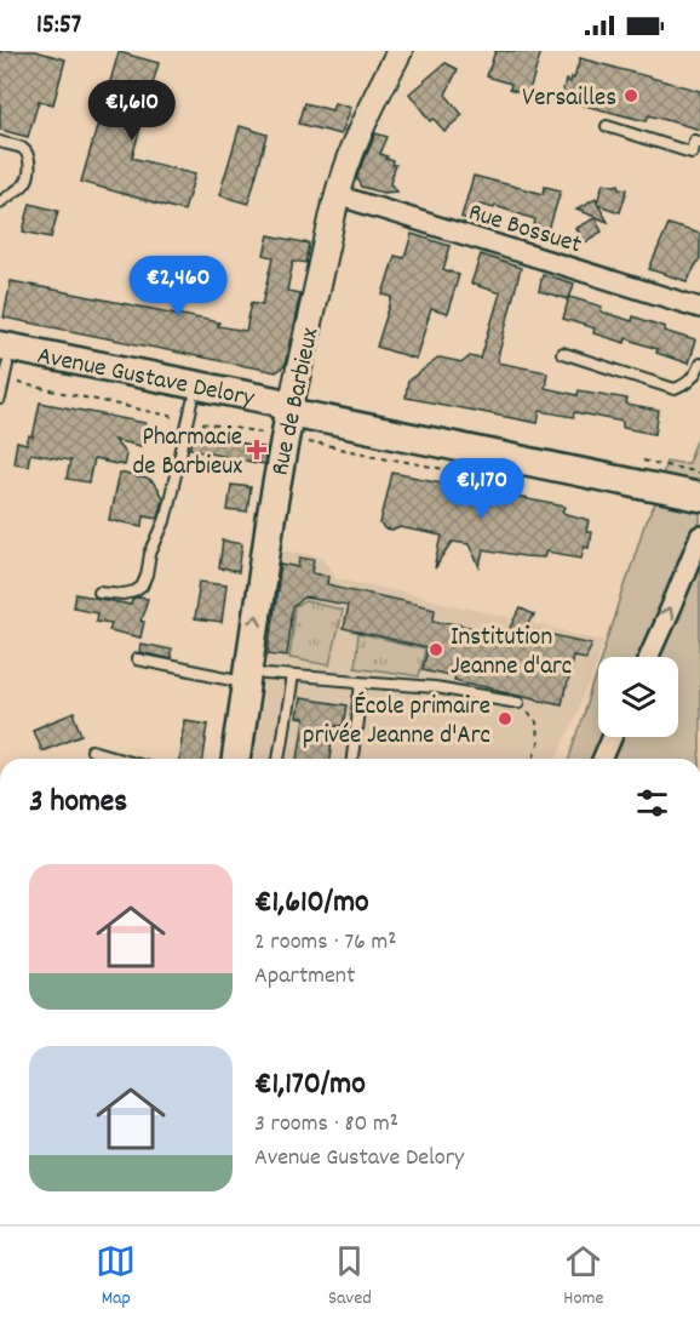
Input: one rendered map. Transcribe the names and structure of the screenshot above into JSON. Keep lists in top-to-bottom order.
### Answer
{
  "streets": {
    "main road": ["Avenue Gustave Delory", "Rue de Barbieux"],
    "street": ["Rue Bossuet"]
  },
  "crossings": [
    ["Rue Bossuet", "Rue de Barbieux"],
    ["Avenue Gustave Delory", "Rue de Barbieux"]
  ],
  "one_way": ["Rue de Barbieux"],
  "places": {
    "other": ["Versailles", "Institution Jeanne d'arc", "École primaire privée Jeanne d'Arc"],
    "health": ["Pharmacie de Barbieux"]
  },
  "page": {
    "status": "15:57",
    "price": ["€1,610", "€2,460", "€1,170"],
    "heading": "3 homes",
    "list": [
      {
        "name": "€1,610/mo",
        "note": "2 rooms · 76 m² · Apartment"
      },
      {
        "name": "€1,170/mo",
        "note": "3 rooms · 80 m² · Avenue Gustave Delory"
      }
    ],
    "tabs": ["Map", "Saved", "Home"]
  }
}
